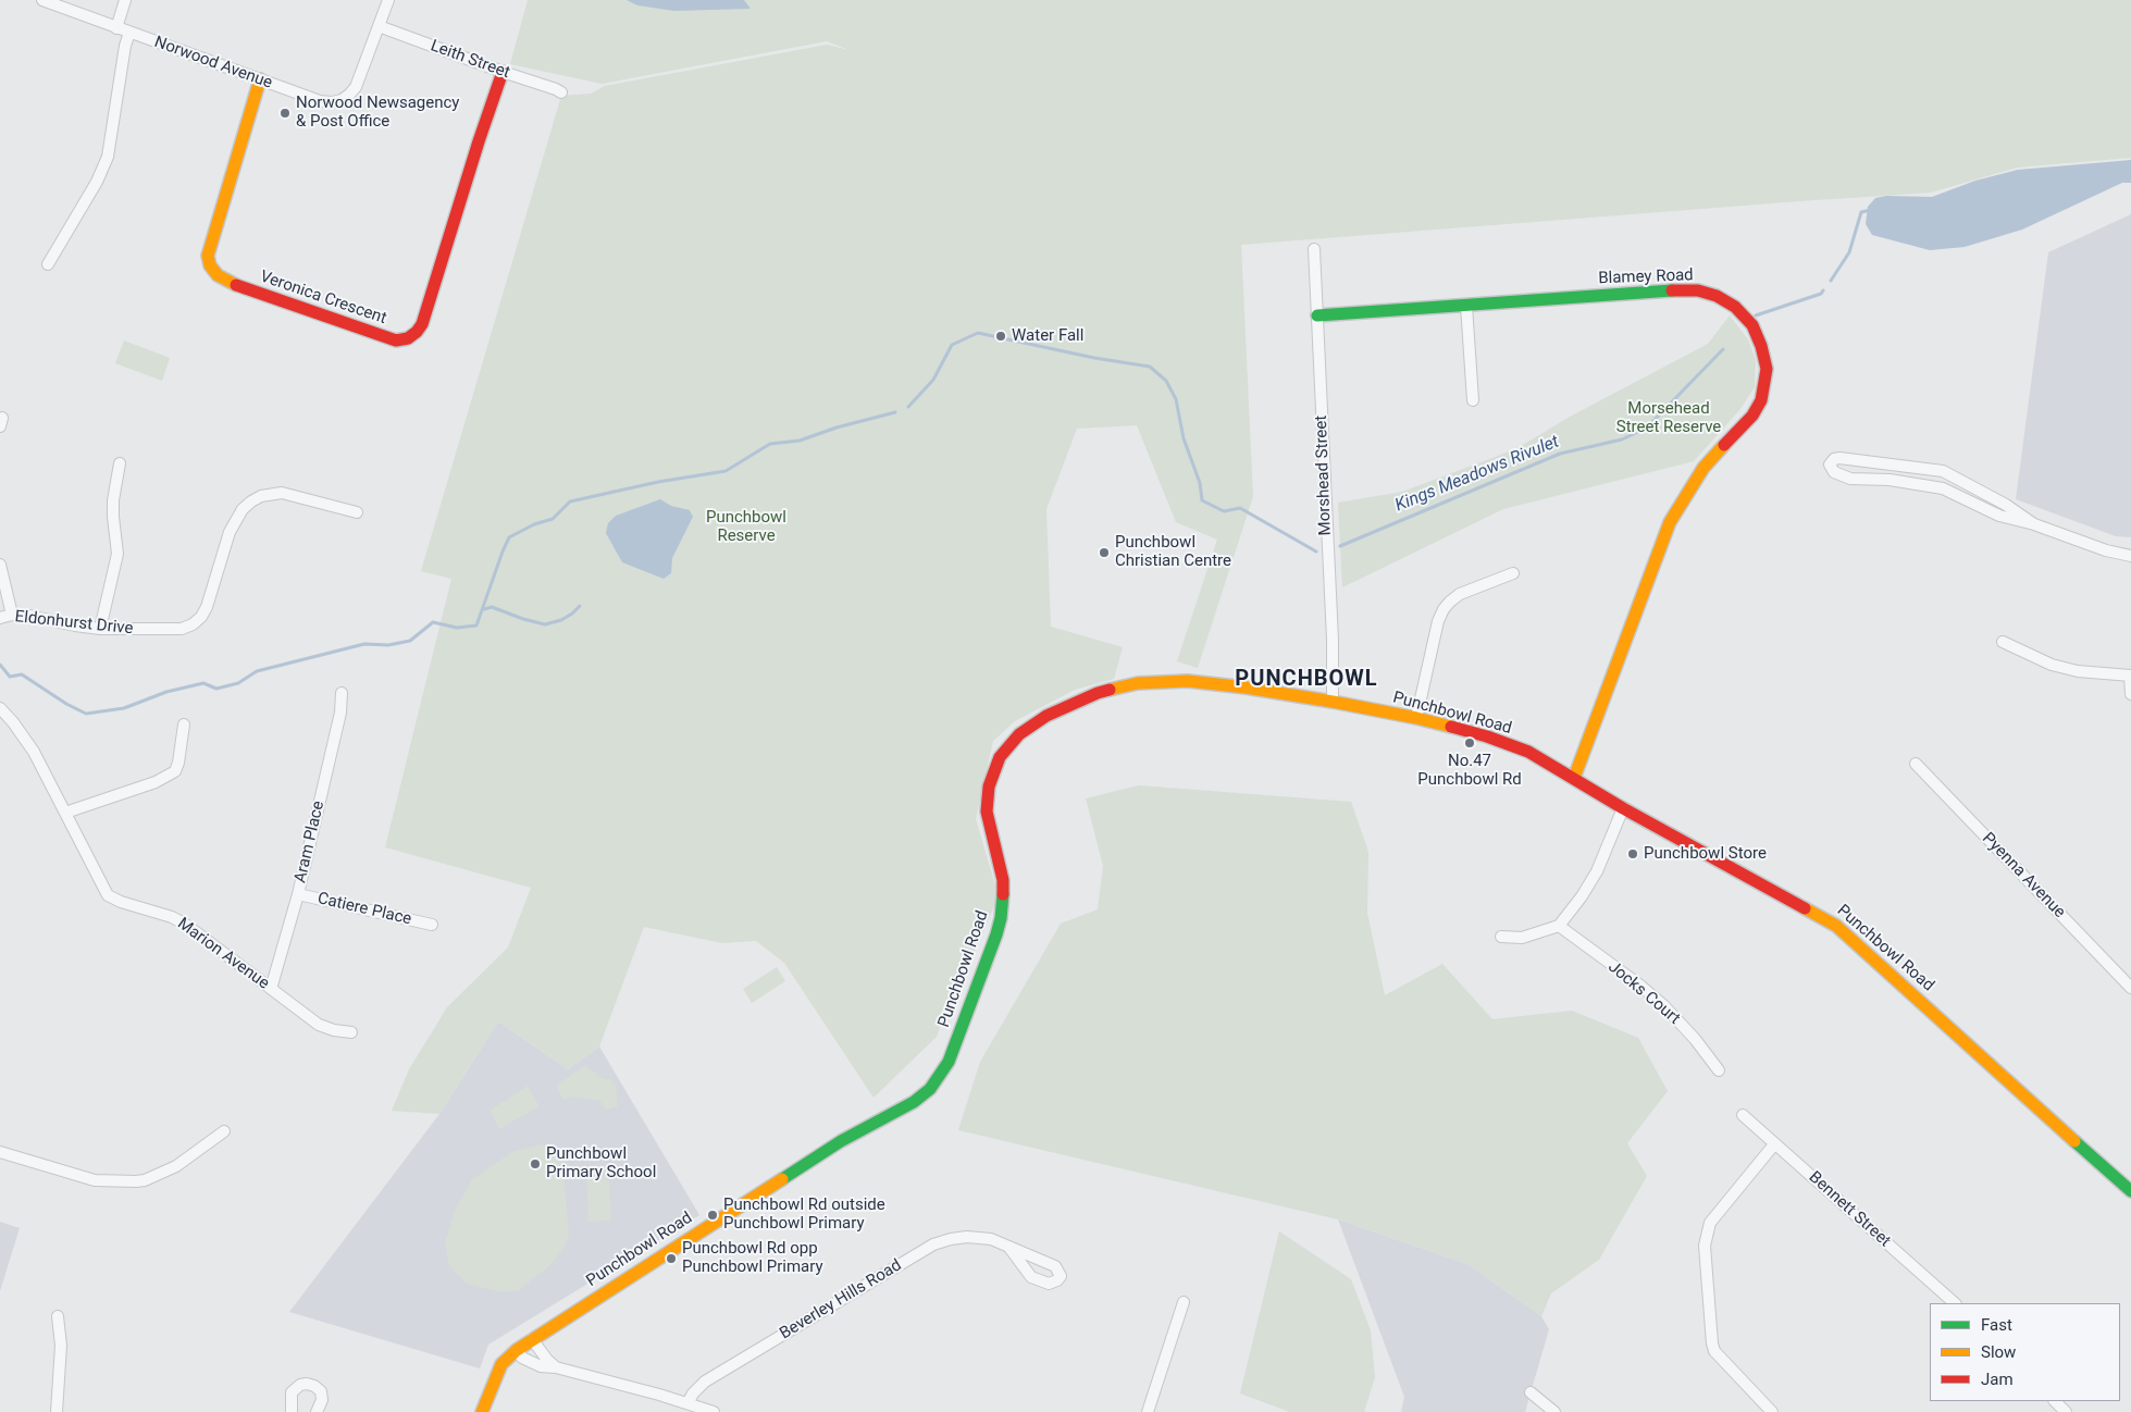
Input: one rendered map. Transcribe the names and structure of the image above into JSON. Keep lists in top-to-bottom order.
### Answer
{
  "streets": {
    "street": [
      "Leith Street",
      "Norwood Avenue",
      "Blamey Road",
      "Veronica Crescent",
      "Morshead Street",
      "Eldonhurst Drive",
      "Punchbowl Road",
      "Aram Place",
      "Pyenna Avenue",
      "Catiere Place",
      "Marion Avenue",
      "Jocks Court",
      "Bennett Street",
      "Beverley Hills Road"
    ]
  },
  "crossings": [
    ["Leith Street", "Norwood Avenue"],
    ["Leith Street", "Veronica Crescent"],
    ["Norwood Avenue", "Veronica Crescent"],
    ["Blamey Road", "Morshead Street"],
    ["Blamey Road", "Punchbowl Road"],
    ["Morshead Street", "Punchbowl Road"],
    ["Aram Place", "Catiere Place"],
    ["Aram Place", "Marion Avenue"]
  ],
  "districts": ["PUNCHBOWL"],
  "water": ["Kings Meadows Rivulet"],
  "parks": ["Morsehead Street Reserve", "Punchbowl Reserve"],
  "places": [
    "Norwood Newsagency & Post Office",
    "Water Fall",
    "Punchbowl Christian Centre",
    "No.47 Punchbowl Rd",
    "Punchbowl Store",
    "Punchbowl Primary School",
    "Punchbowl Rd outside Punchbowl Primary",
    "Punchbowl Rd opp Punchbowl Primary"
  ],
  "legend": ["Fast", "Slow", "Jam"]
}
